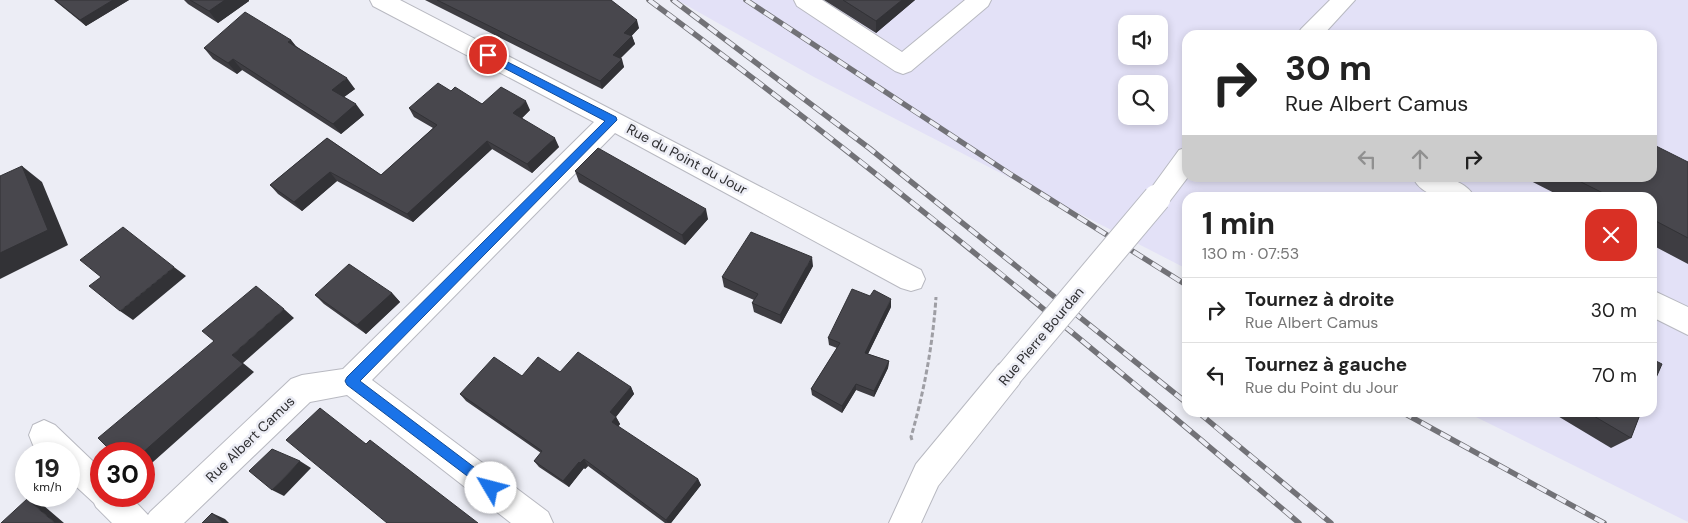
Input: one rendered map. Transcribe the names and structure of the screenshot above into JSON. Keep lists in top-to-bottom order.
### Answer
{
  "streets": {
    "street": ["Rue du Point du Jour", "Rue Pierre Bourdan", "Rue Albert Camus"]
  },
  "page": {
    "turn": ["30 m", "Rue Albert Camus"],
    "heading": ["1 min", "130 m · 07:53"],
    "list": [
      {
        "name": "Tournez à droite",
        "note": "Rue Albert Camus",
        "value": "30 m"
      },
      {
        "name": "Tournez à gauche",
        "note": "Rue du Point du Jour",
        "value": "70 m"
      }
    ],
    "speed": "19 km/h",
    "limit": "30"
  }
}
